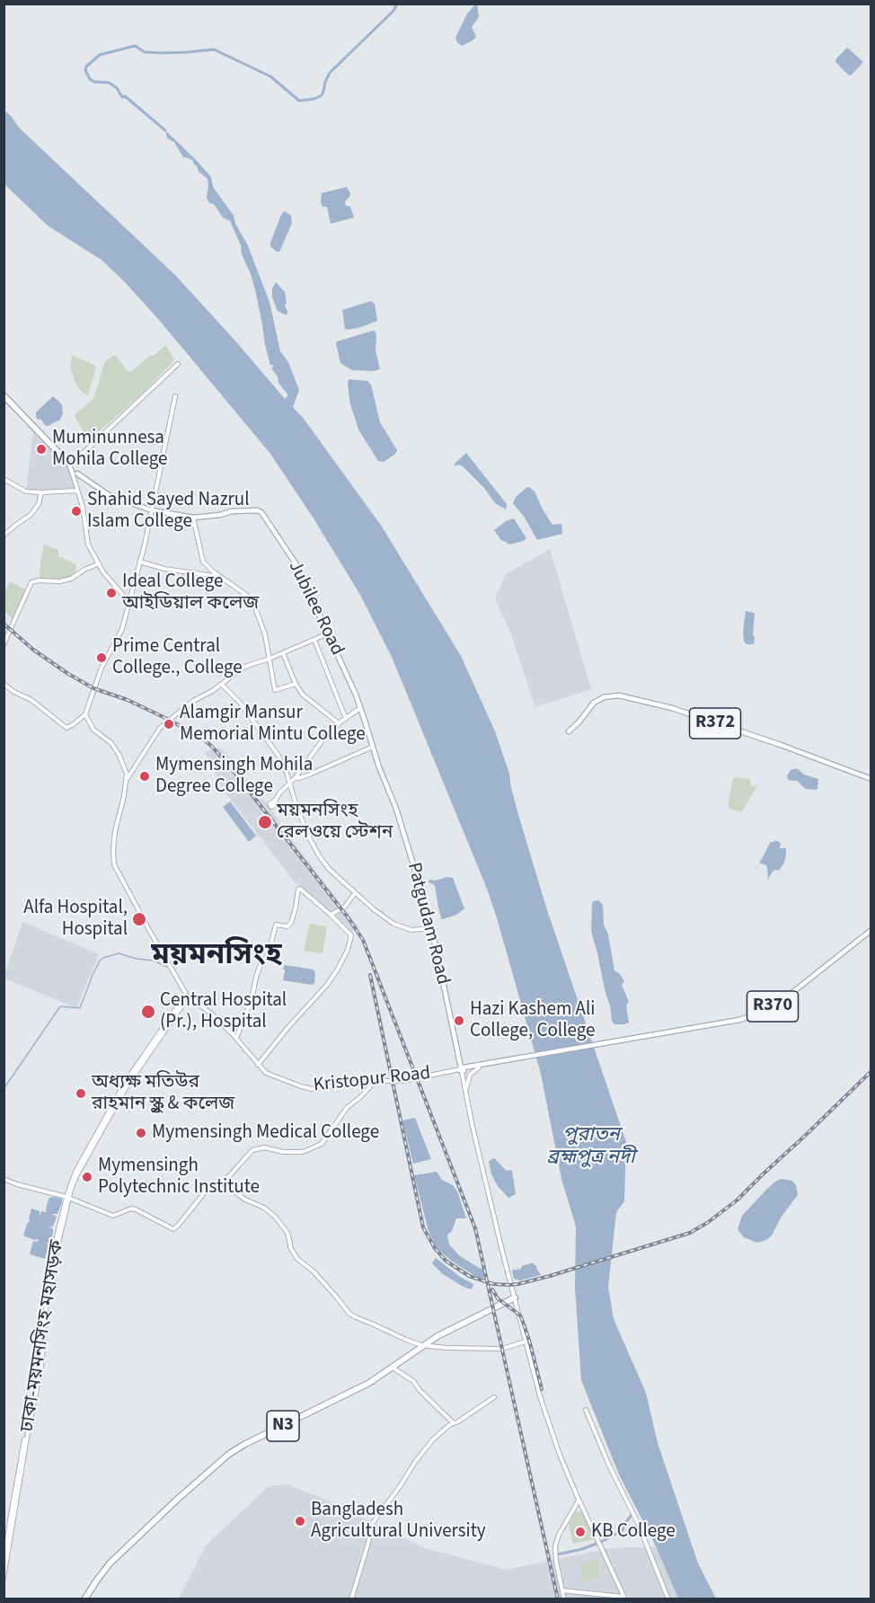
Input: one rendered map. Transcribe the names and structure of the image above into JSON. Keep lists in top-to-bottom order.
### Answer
{
  "streets": {
    "highway": ["N3"],
    "main road": [
      "Jubilee Road",
      "R372",
      "Patgudam Road",
      "R370",
      "Kristopur Road"
    ],
    "street": ["ঢাকা-ময়মনসিংহ মহাসড়ক"]
  },
  "crossings": [
    ["Jubilee Road", "Patgudam Road"],
    ["Patgudam Road", "Kristopur Road"],
    ["R370", "Kristopur Road"],
    ["Kristopur Road", "ঢাকা-ময়মনসিংহ মহাসড়ক"]
  ],
  "districts": ["ময়মনসিংহ"],
  "water": ["পুরাতন ব্রহ্মপুত্র নদী"],
  "places": [
    "Muminunnesa Mohila College",
    "Shahid Sayed Nazrul Islam College",
    "Ideal College আইডিয়াল কলেজ",
    "Prime Central College., College",
    "Alamgir Mansur Memorial Mintu College",
    "Mymensingh Mohila Degree College",
    "ময়মনসিংহ রেলওয়ে স্টেশন",
    "Alfa Hospital, Hospital",
    "Central Hospital (Pr.), Hospital",
    "Hazi Kashem Ali College, College",
    "অধ্যক্ষ মতিউর রাহমান স্কুল & কলেজ",
    "Mymensingh Medical College",
    "Mymensingh Polytechnic Institute",
    "Bangladesh Agricultural University",
    "KB College"
  ]
}
